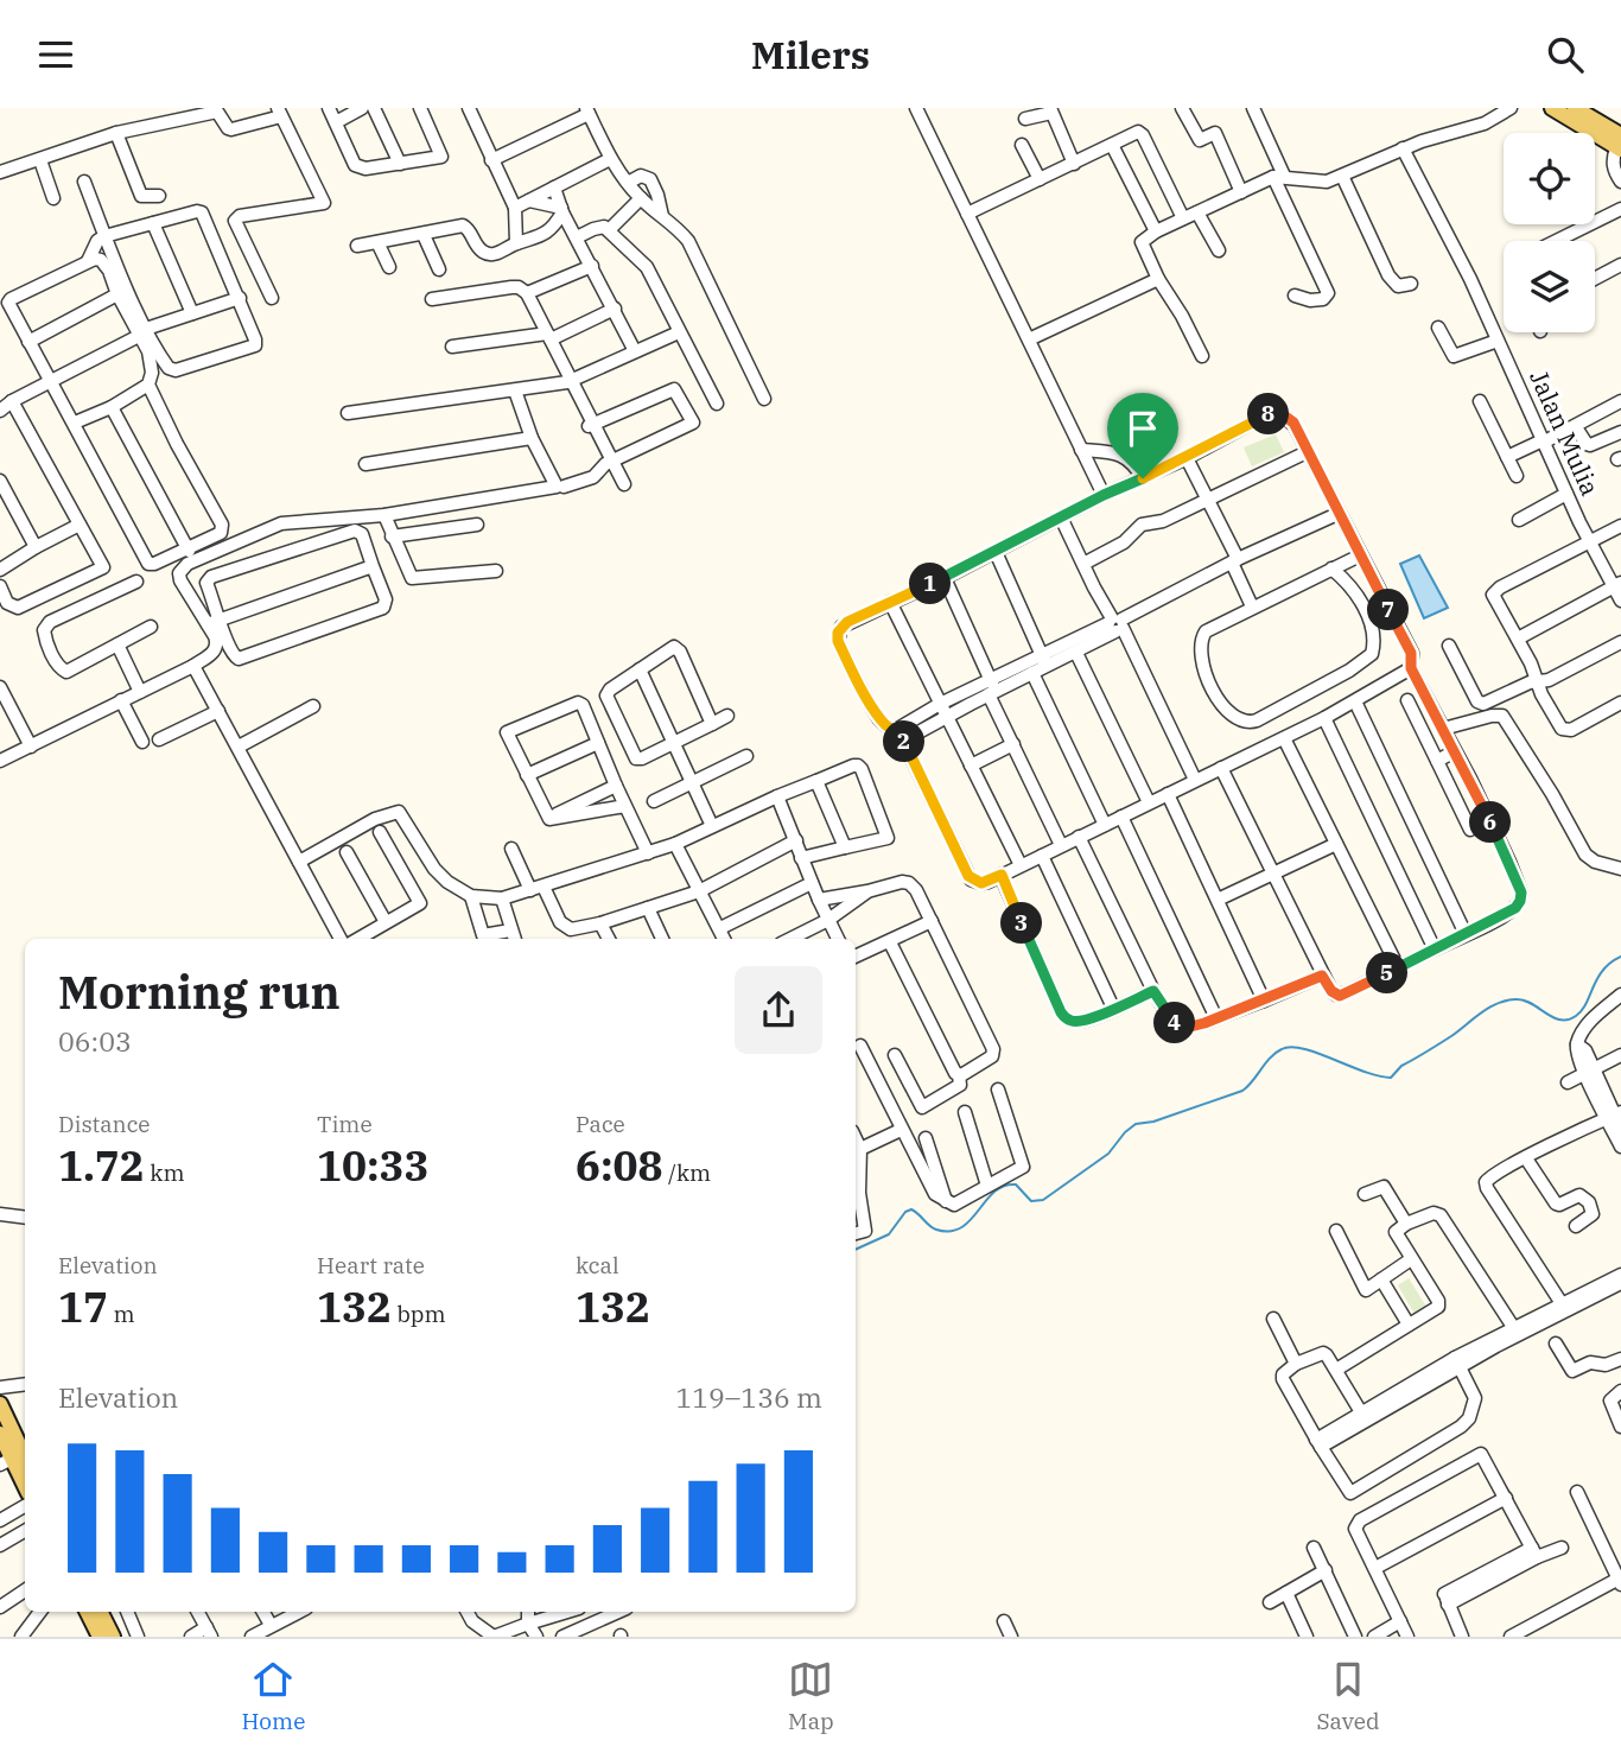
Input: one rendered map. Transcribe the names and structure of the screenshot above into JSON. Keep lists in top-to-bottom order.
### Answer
{
  "streets": {
    "street": ["Jalan Mulia"]
  },
  "page": {
    "header": "Milers",
    "pins": [
      "8",
      "1",
      "7",
      "2",
      "6",
      "3",
      "5",
      "4"
    ],
    "heading": ["Morning run", "06:03"],
    "stats": [
      ["Distance", "1.72 km"],
      ["Time", "10:33"],
      ["Pace", "6:08 /km"],
      ["Elevation", "17 m"],
      ["Heart rate", "132 bpm"],
      ["kcal", "132"]
    ],
    "chart": ["Elevation", "119–136 m"],
    "tabs": ["Home", "Map", "Saved"]
  }
}
